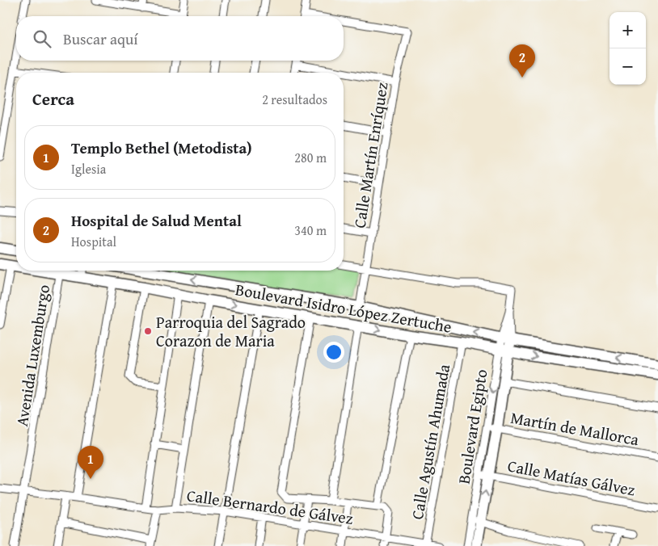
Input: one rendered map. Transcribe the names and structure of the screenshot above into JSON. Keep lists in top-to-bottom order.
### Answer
{
  "streets": {
    "main road": ["Boulevard Isidro López Zertuche", "Boulevard Egipto"],
    "street": [
      "Calle Martín Enríquez",
      "Avenida Luxemburgo",
      "Martín de Mallorca",
      "Calle Agustín Ahumada",
      "Calle Matías Gálvez",
      "Calle Bernardo de Gálvez"
    ]
  },
  "crossings": [
    ["Calle Martín Enríquez", "Boulevard Isidro López Zertuche"],
    ["Calle Martín Enríquez", "Boulevard Egipto"],
    ["Boulevard Isidro López Zertuche", "Boulevard Egipto"],
    ["Boulevard Isidro López Zertuche", "Calle Agustín Ahumada"],
    ["Avenida Luxemburgo", "Calle Bernardo de Gálvez"],
    ["Boulevard Egipto", "Martín de Mallorca"],
    ["Boulevard Egipto", "Calle Matías Gálvez"],
    ["Calle Agustín Ahumada", "Calle Bernardo de Gálvez"]
  ],
  "places": ["Parroquia del Sagrado Corazon de Maria"],
  "page": {
    "map_buttons": ["+", "−"],
    "search": "Buscar aquí",
    "pins": ["2", "1"],
    "heading": ["Cerca", "2 resultados"],
    "list": [
      {
        "mark": "1",
        "name": "Templo Bethel (Metodista)",
        "note": "Iglesia",
        "value": "280 m"
      },
      {
        "mark": "2",
        "name": "Hospital de Salud Mental",
        "note": "Hospital",
        "value": "340 m"
      }
    ]
  }
}
